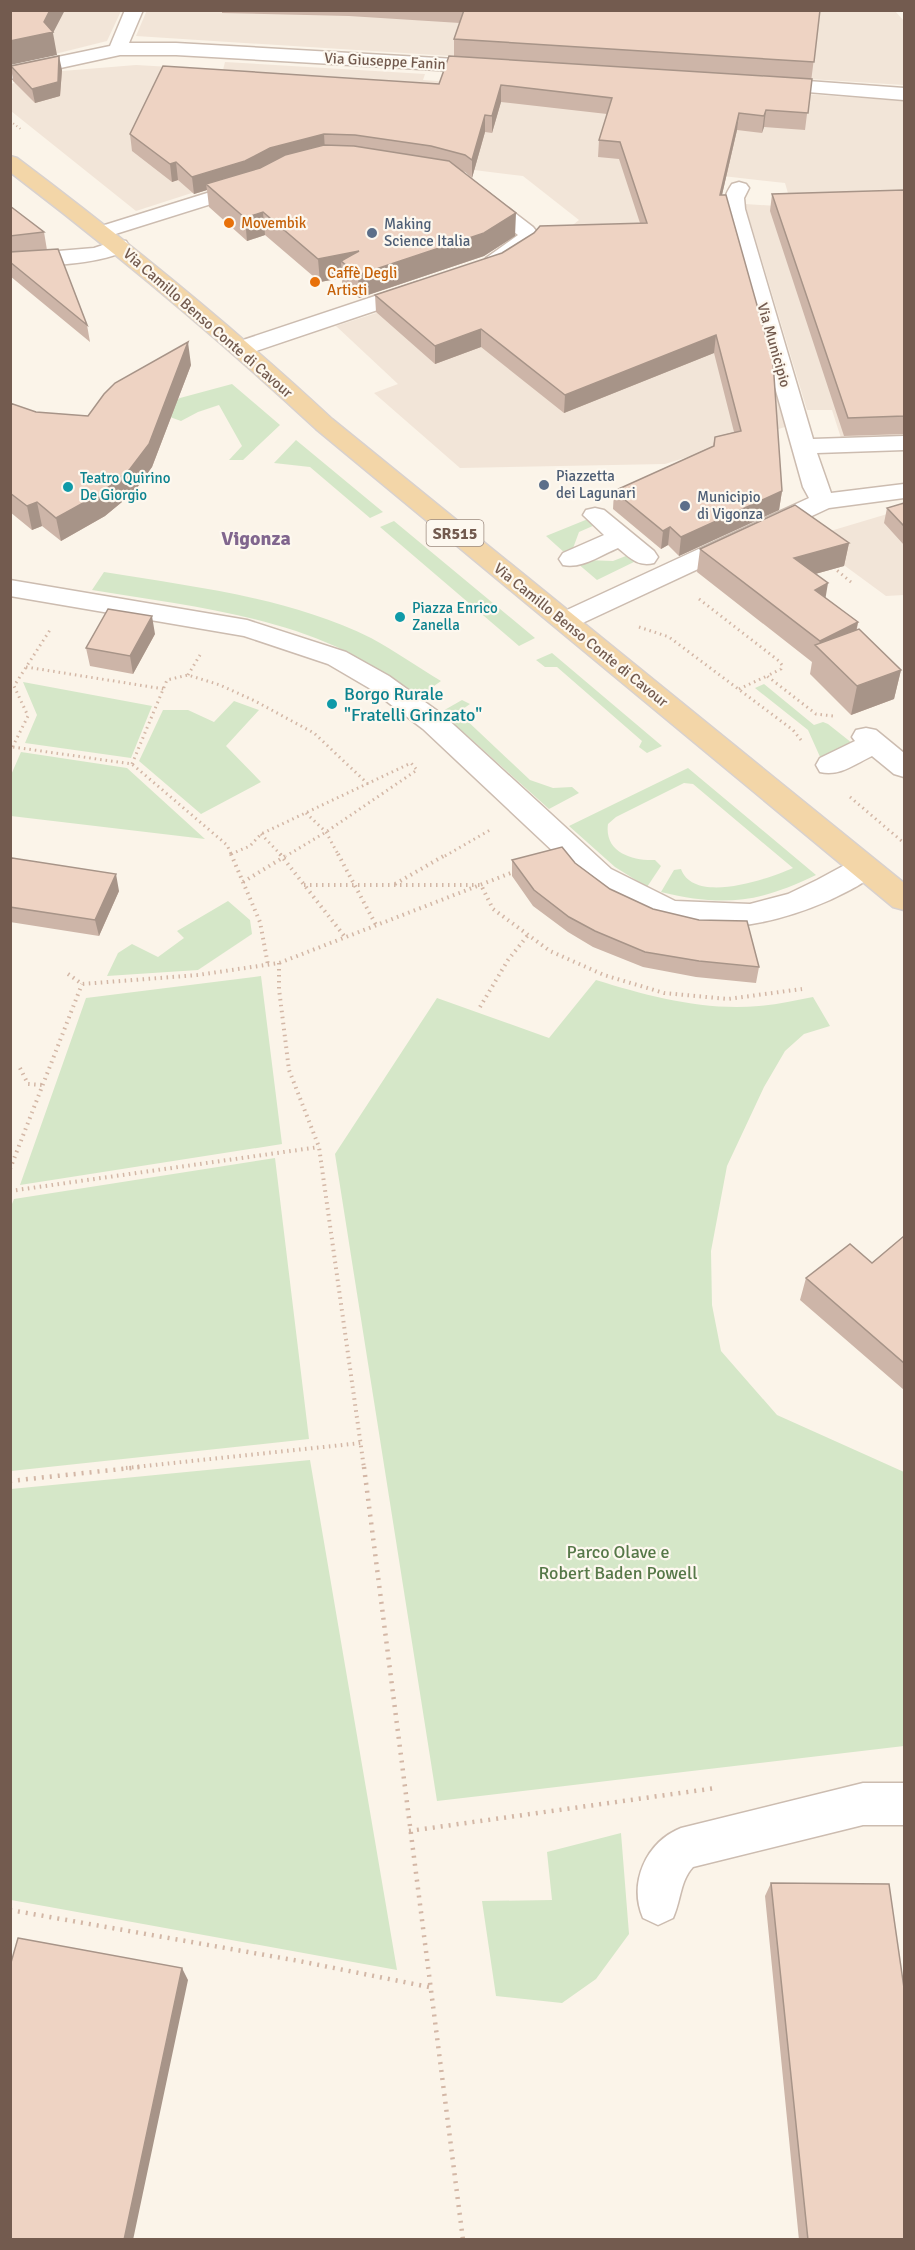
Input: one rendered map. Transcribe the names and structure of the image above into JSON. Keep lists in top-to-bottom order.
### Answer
{
  "streets": {
    "main road": ["Via Camillo Benso Conte di Cavour", "SR515"],
    "street": ["Via Giuseppe Fanin", "Via Municipio"]
  },
  "districts": ["Vigonza"],
  "parks": ["Parco Olave e Robert Baden Powell"],
  "places": [
    "Movembik",
    "Making Science Italia",
    "Caffè Degli Artisti",
    "Piazzetta dei Lagunari",
    "Teatro Quirino De Giorgio",
    "Municipio di Vigonza",
    "Piazza Enrico Zanella",
    "Borgo Rurale \"Fratelli Grinzato\""
  ]
}
